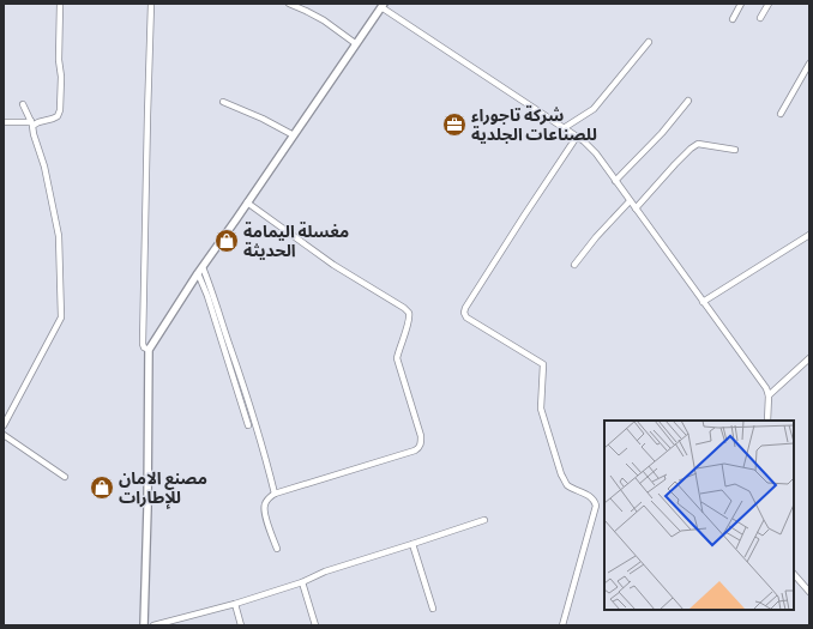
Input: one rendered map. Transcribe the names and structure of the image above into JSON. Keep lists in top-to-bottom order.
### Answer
{
  "places": {
    "office": ["شركة تاجوراء للصناعات الجلدية"],
    "shop": ["مغسلة اليمامة الحديثة", "مصنع الامان للإطارات"]
  }
}
